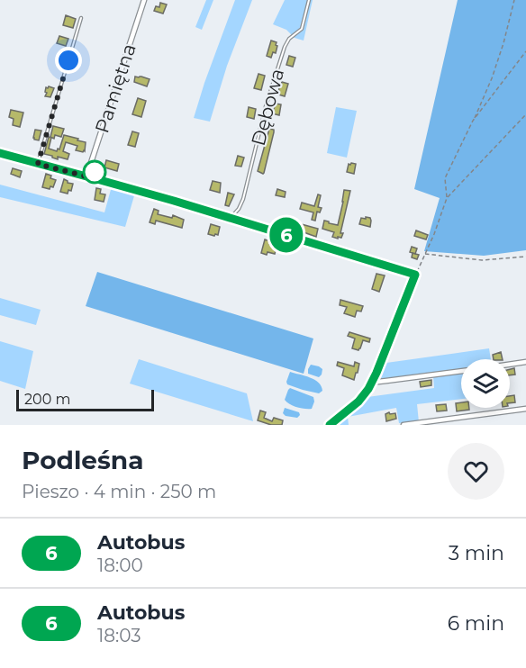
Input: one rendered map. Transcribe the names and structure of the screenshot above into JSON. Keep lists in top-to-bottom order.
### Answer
{
  "streets": {
    "street": ["Pamiętna"],
    "lane": ["Dębowa"]
  },
  "lines": ["bus line 6"],
  "scale_bar": "200 m",
  "page": {
    "on_map": "6",
    "scale": "200 m",
    "heading": ["Podleśna", "Pieszo · 4 min · 250 m"],
    "list": [
      {
        "mark": "6",
        "name": "Autobus",
        "note": "18:00",
        "value": "3 min"
      },
      {
        "mark": "6",
        "name": "Autobus",
        "note": "18:03",
        "value": "6 min"
      }
    ]
  }
}
